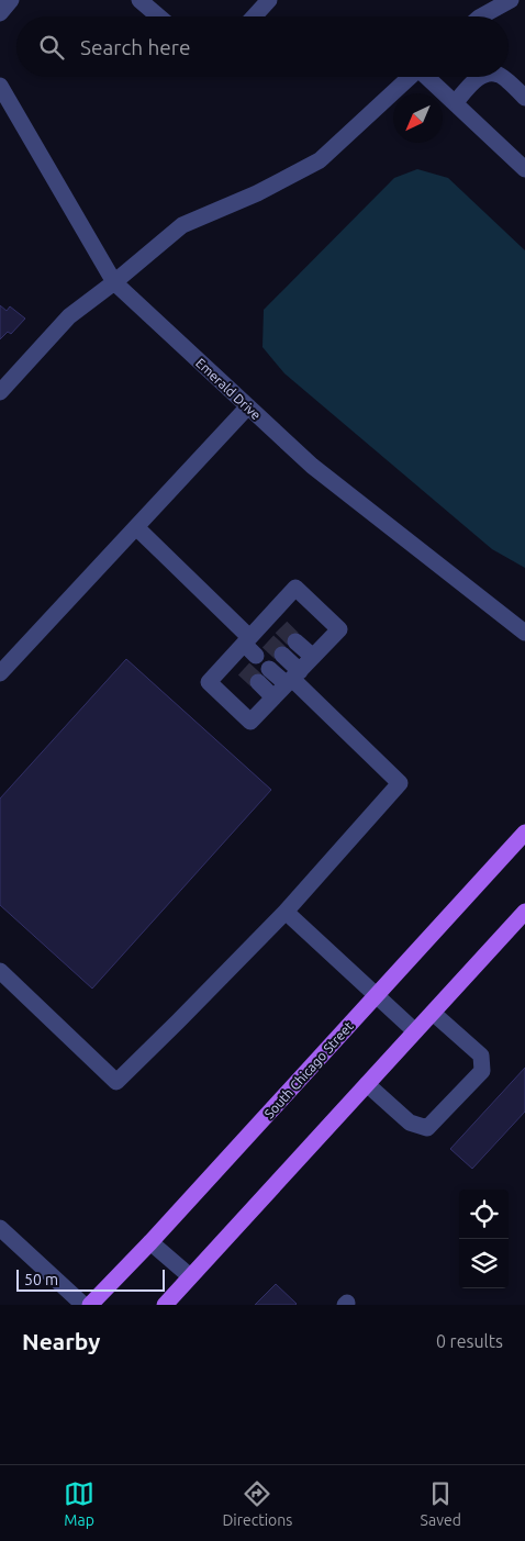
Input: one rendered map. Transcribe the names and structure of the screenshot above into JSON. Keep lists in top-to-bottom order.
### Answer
{
  "streets": {
    "main road": ["South Chicago Street"],
    "street": ["Emerald Drive"]
  },
  "scale_bar": "50 m",
  "north": "bottom left",
  "page": {
    "search": "Search here",
    "scale": "50 m",
    "heading": ["Nearby", "0 results"],
    "nav": ["Map", "Directions", "Saved"]
  }
}
